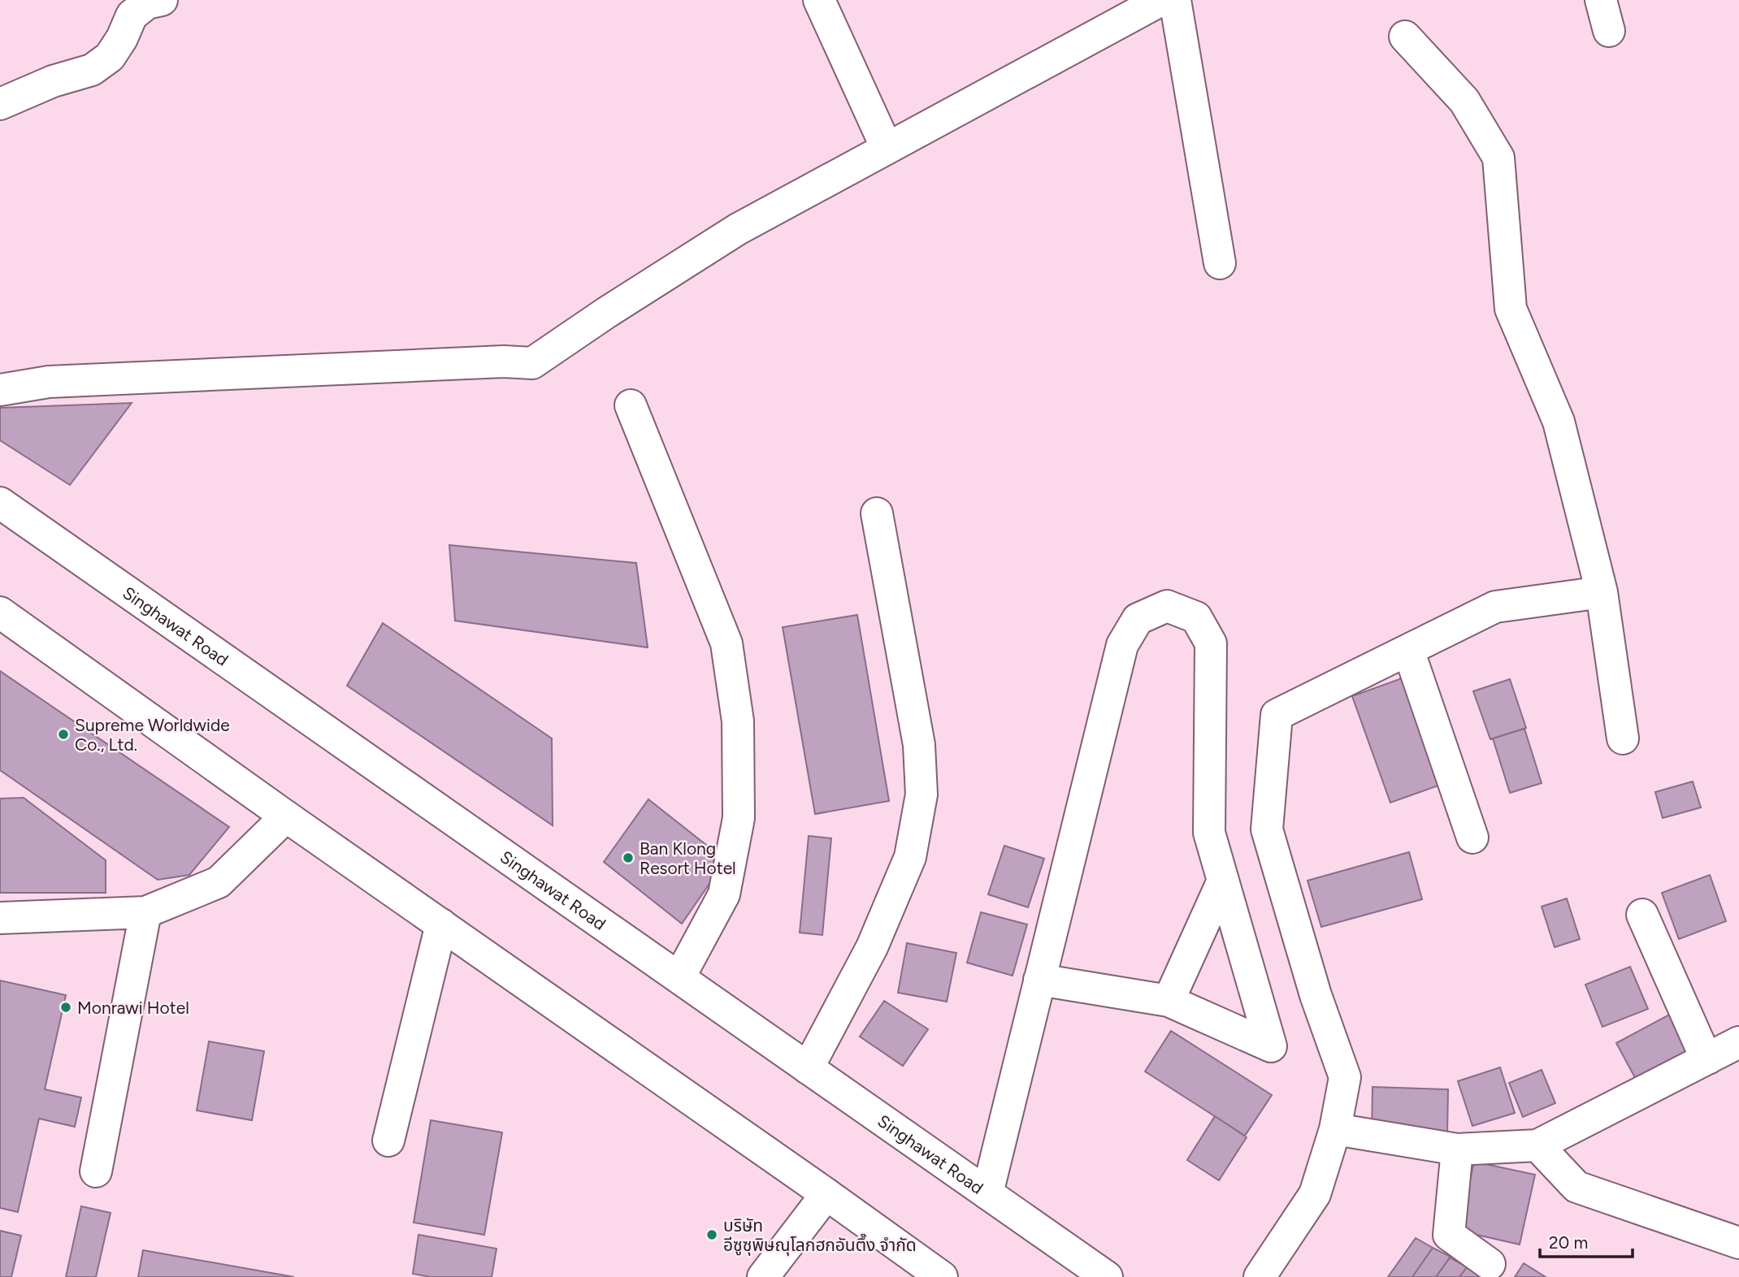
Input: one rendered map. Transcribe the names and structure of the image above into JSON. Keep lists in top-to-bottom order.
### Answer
{
  "streets": {
    "street": ["Singhawat Road"]
  },
  "places": [
    "Supreme Worldwide Co., Ltd.",
    "Ban Klong Resort Hotel",
    "Monrawi Hotel",
    "บริษัท อีซูซุพิษณุโลกฮกอันตึ๊ง จำกัด"
  ],
  "scale_bar": "20 m"
}
